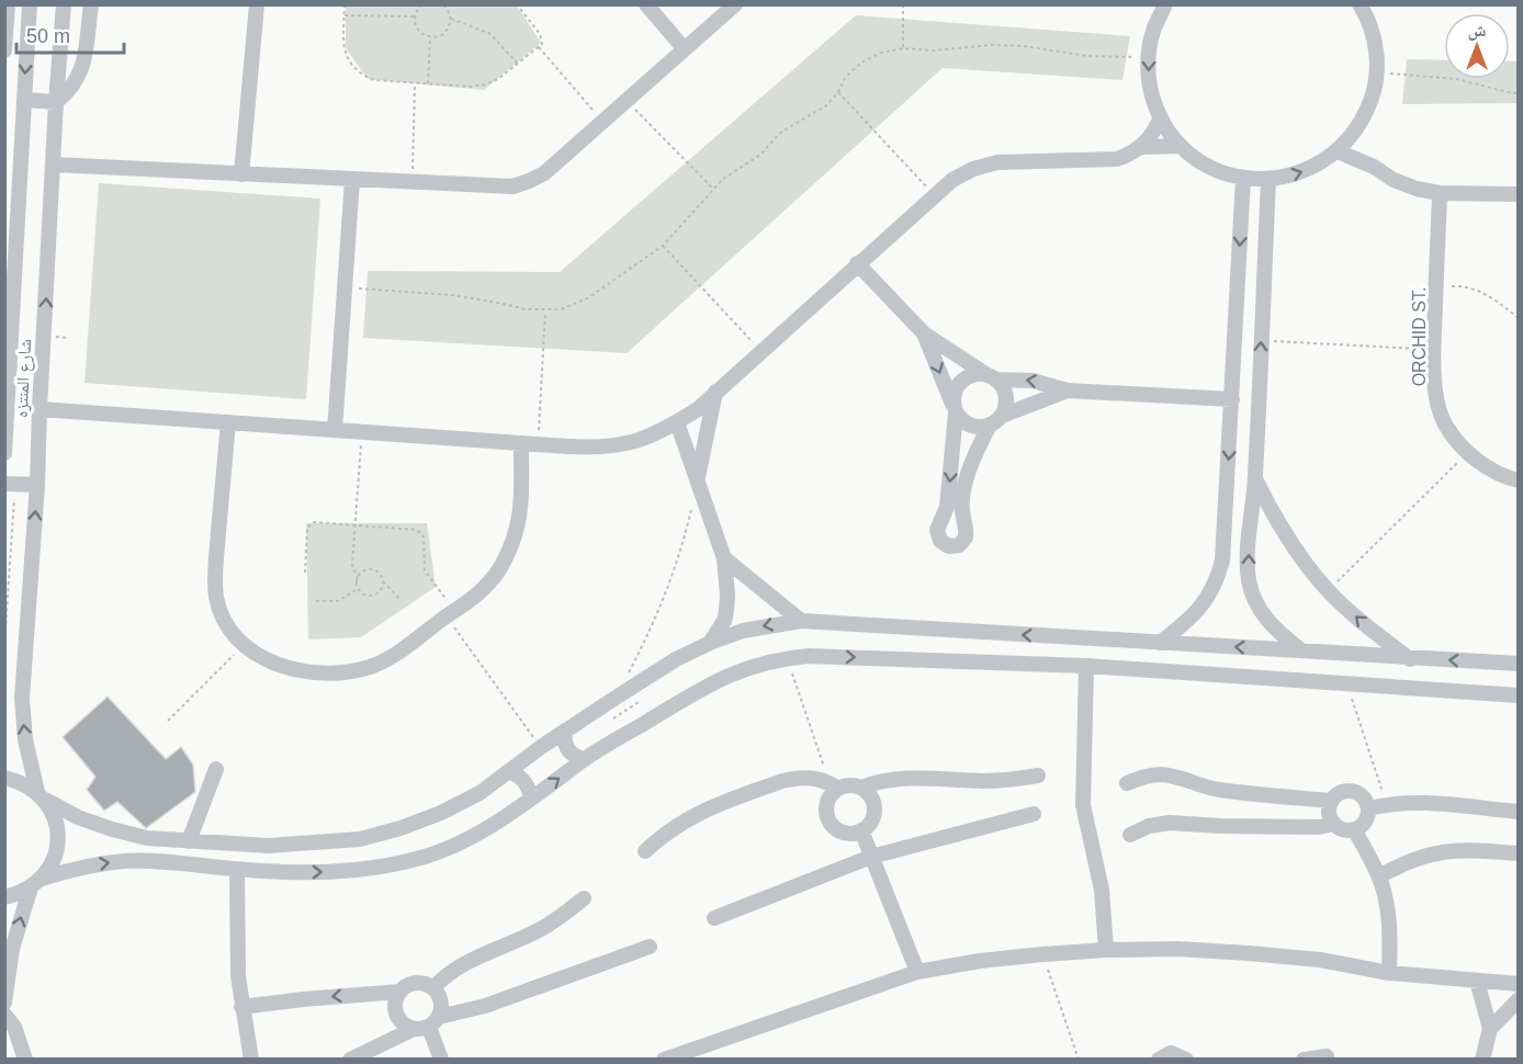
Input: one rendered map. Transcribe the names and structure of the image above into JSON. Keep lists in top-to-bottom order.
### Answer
{
  "streets": {
    "street": ["ORCHID ST.", "شارع المنتزه"]
  },
  "scale_bar": "50 m",
  "north": "top"
}
